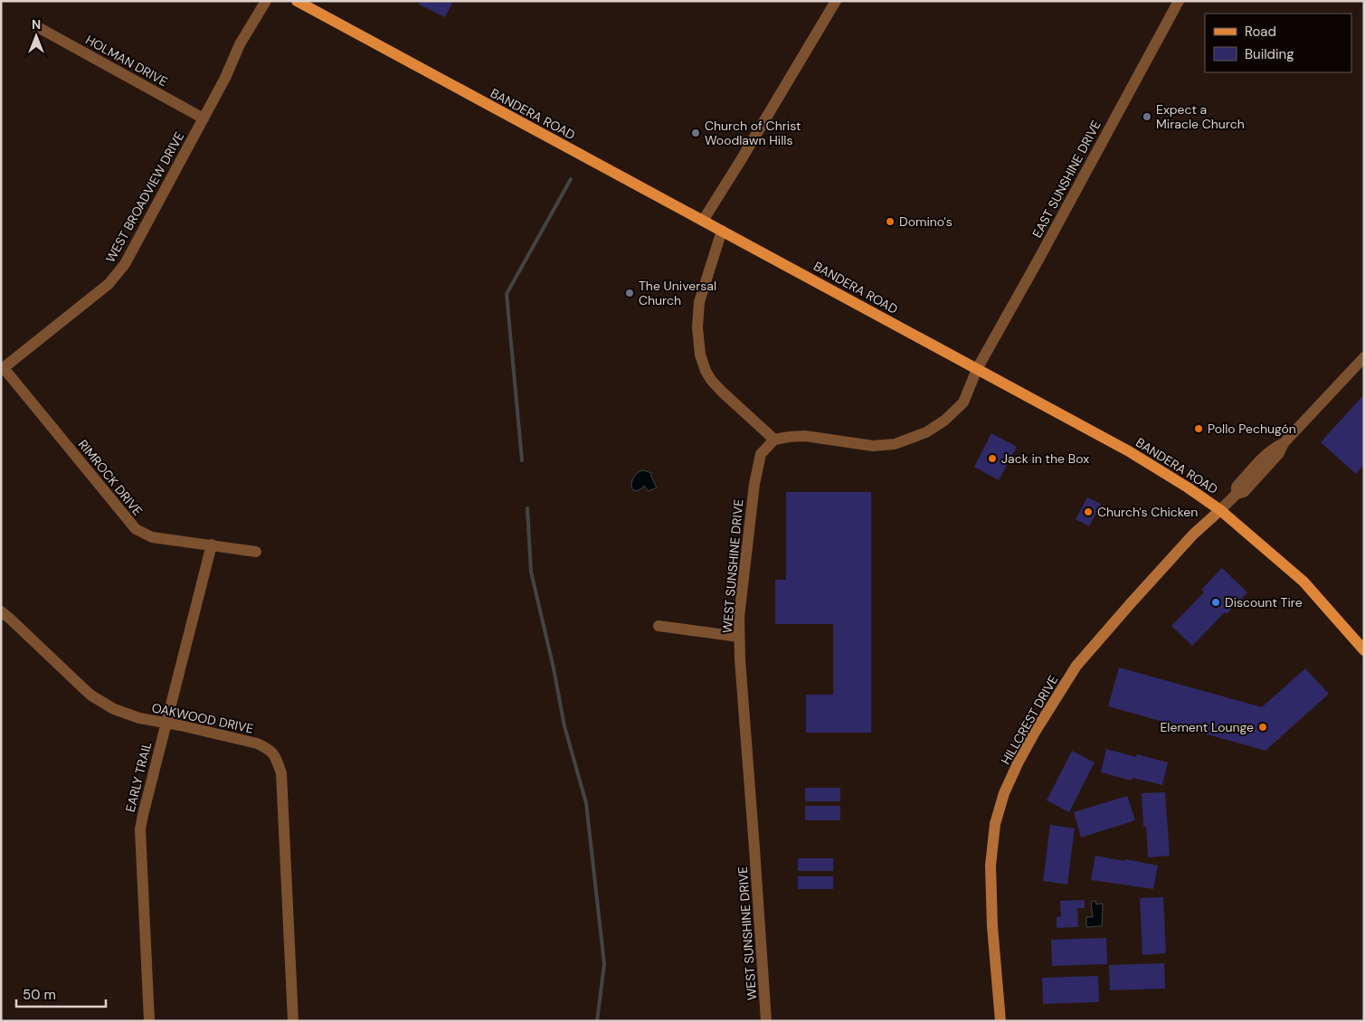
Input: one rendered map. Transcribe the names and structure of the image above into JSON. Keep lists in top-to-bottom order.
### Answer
{
  "streets": {
    "main road": ["BANDERA ROAD", "HILLCREST DRIVE"],
    "street": [
      "HOLMAN DRIVE",
      "EAST SUNSHINE DRIVE",
      "WEST BROADVIEW DRIVE",
      "RIMROCK DRIVE",
      "WEST SUNSHINE DRIVE",
      "OAKWOOD DRIVE",
      "EARLY TRAIL"
    ]
  },
  "crossings": [
    ["HOLMAN DRIVE", "WEST BROADVIEW DRIVE"],
    ["BANDERA ROAD", "EAST SUNSHINE DRIVE"],
    ["BANDERA ROAD", "HILLCREST DRIVE"],
    ["WEST BROADVIEW DRIVE", "RIMROCK DRIVE"],
    ["RIMROCK DRIVE", "EARLY TRAIL"],
    ["OAKWOOD DRIVE", "EARLY TRAIL"]
  ],
  "places": [
    "Expect a Miracle Church",
    "Church of Christ Woodlawn Hills",
    "Domino's",
    "The Universal Church",
    "Pollo Pechugón",
    "Jack in the Box",
    "Church's Chicken",
    "Discount Tire",
    "Element Lounge"
  ],
  "legend": ["Road", "Building"],
  "scale_bar": "50 m",
  "north": "top"
}
